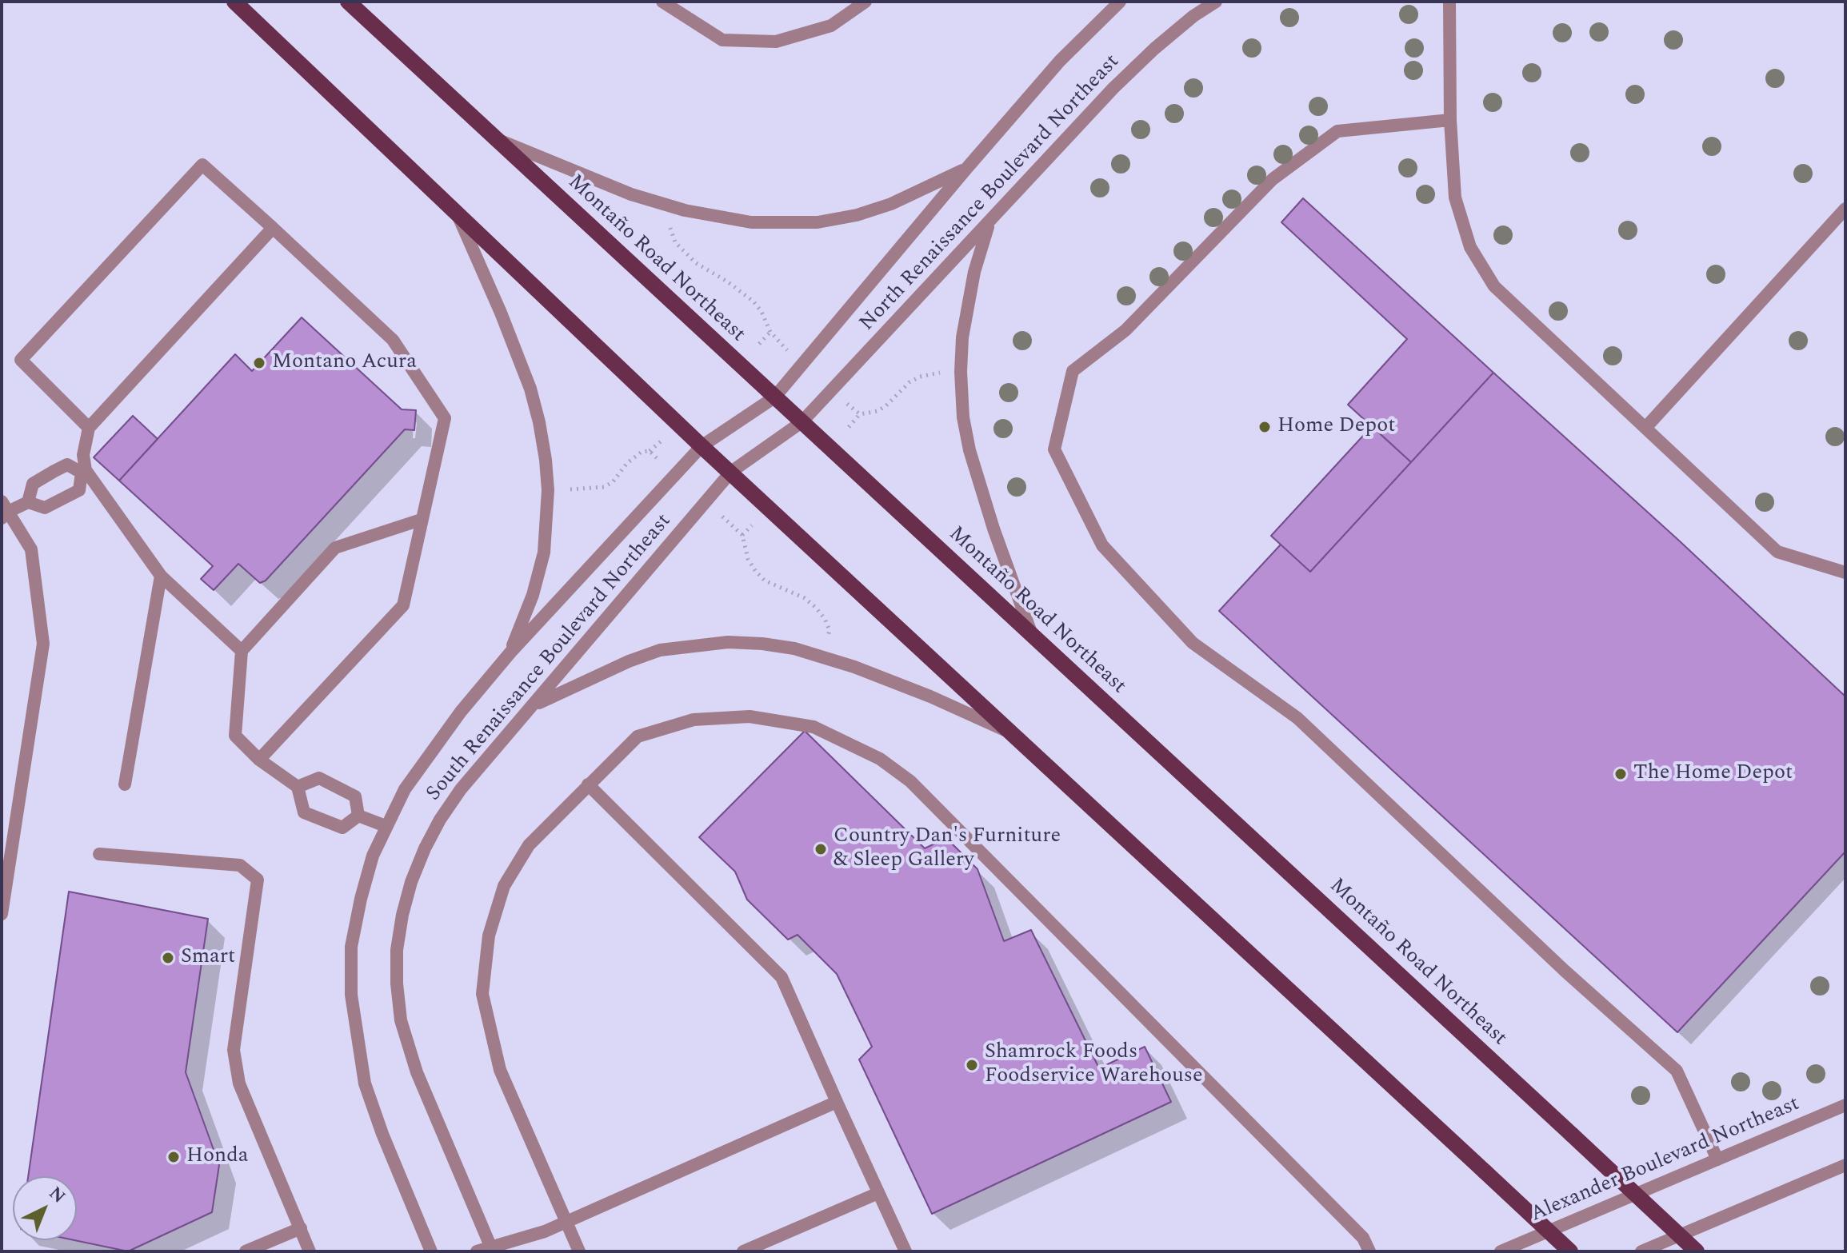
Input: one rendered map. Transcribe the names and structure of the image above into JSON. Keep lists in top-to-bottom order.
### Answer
{
  "streets": {
    "main road": ["Montaño Road Northeast"],
    "street": ["North Renaissance Boulevard Northeast", "South Renaissance Boulevard Northeast", "Alexander Boulevard Northeast"]
  },
  "crossings": [
    ["North Renaissance Boulevard Northeast", "Montaño Road Northeast"],
    ["North Renaissance Boulevard Northeast", "South Renaissance Boulevard Northeast"],
    ["Montaño Road Northeast", "South Renaissance Boulevard Northeast"]
  ],
  "places": [
    "Montano Acura",
    "Home Depot",
    "The Home Depot",
    "Country Dan's Furniture & Sleep Gallery",
    "Smart",
    "Shamrock Foods Foodservice Warehouse",
    "Honda"
  ],
  "north": "top right"
}
